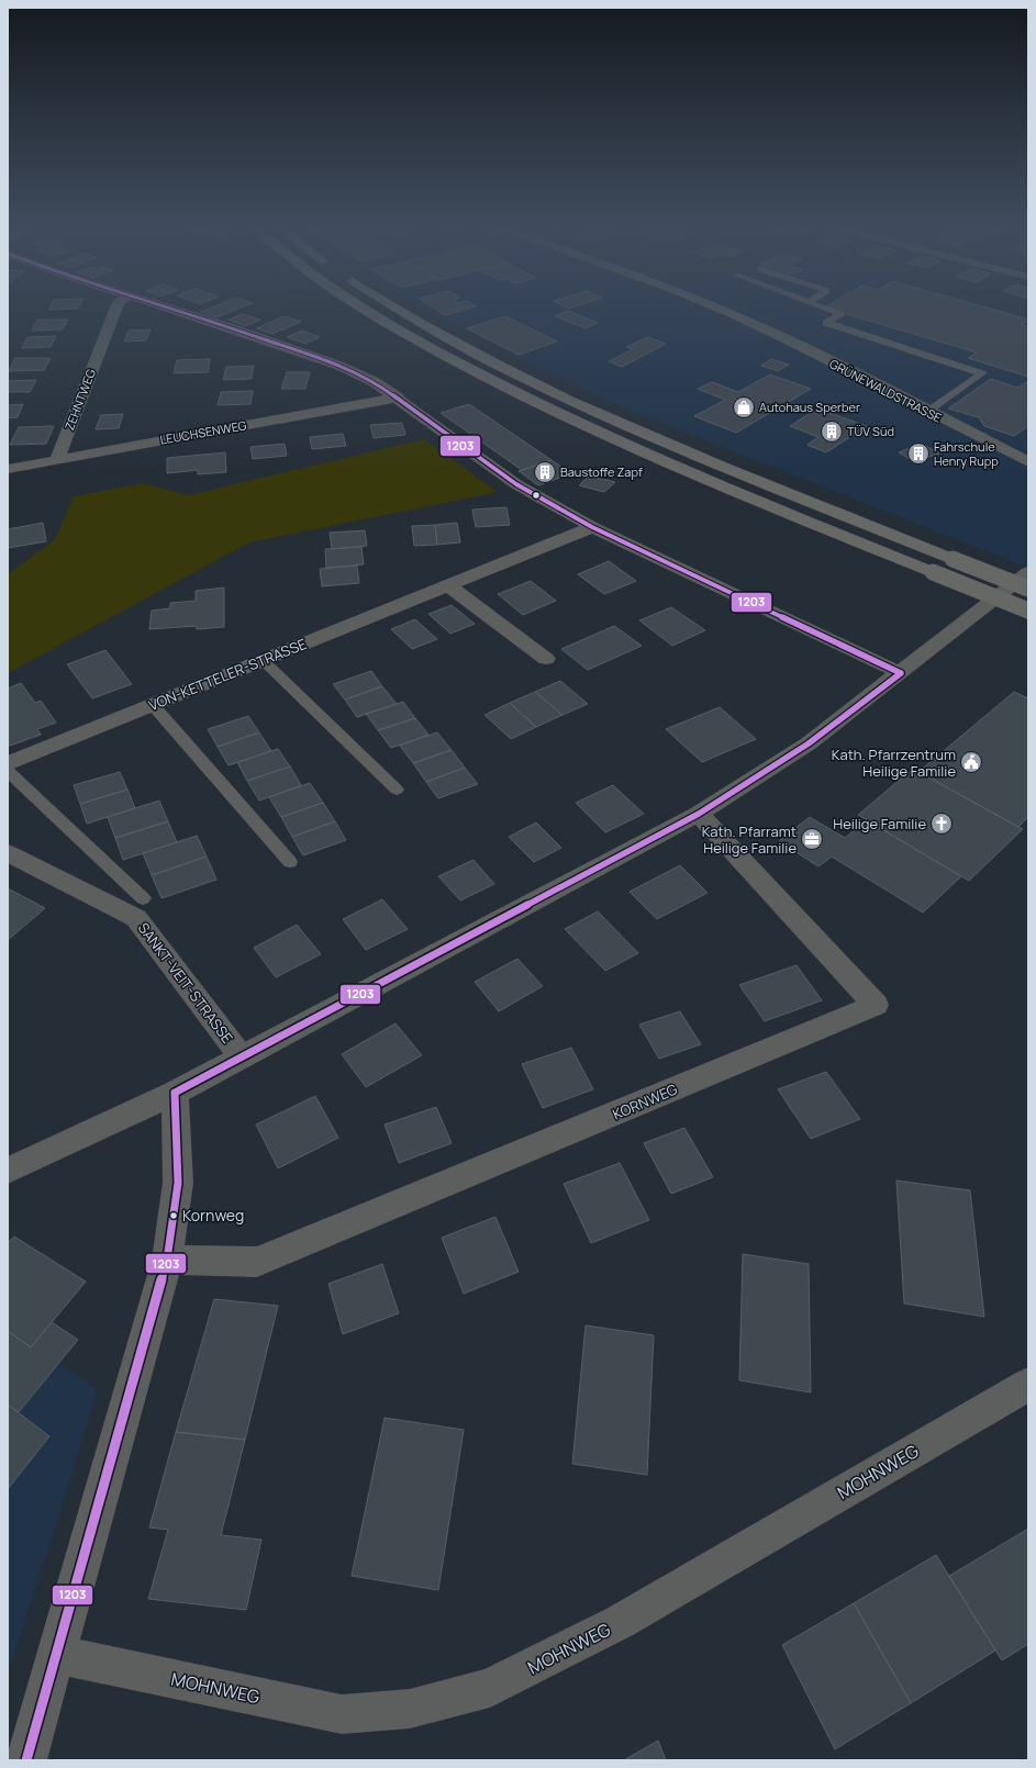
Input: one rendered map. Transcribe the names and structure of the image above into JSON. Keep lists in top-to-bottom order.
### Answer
{
  "streets": {
    "street": [
      "GRÜNEWALDSTRASSE",
      "ZEHNTWEG",
      "LEUCHSENWEG",
      "VON-KETTELER-STRASSE",
      "SANKT-VEIT-STRASSE",
      "KORNWEG",
      "MOHNWEG"
    ]
  },
  "crossings": [
    ["ZEHNTWEG", "LEUCHSENWEG"]
  ],
  "places": {
    "shop": ["Autohaus Sperber"],
    "building": ["TÜV Süd", "Fahrschule Henry Rupp", "Baustoffe Zapf"],
    "public building": ["Kath. Pfarrzentrum Heilige Familie"],
    "church": ["Heilige Familie"],
    "office": ["Kath. Pfarramt Heilige Familie"],
    "other": ["Kornweg"]
  },
  "lines": ["transit line 1203"]
}
